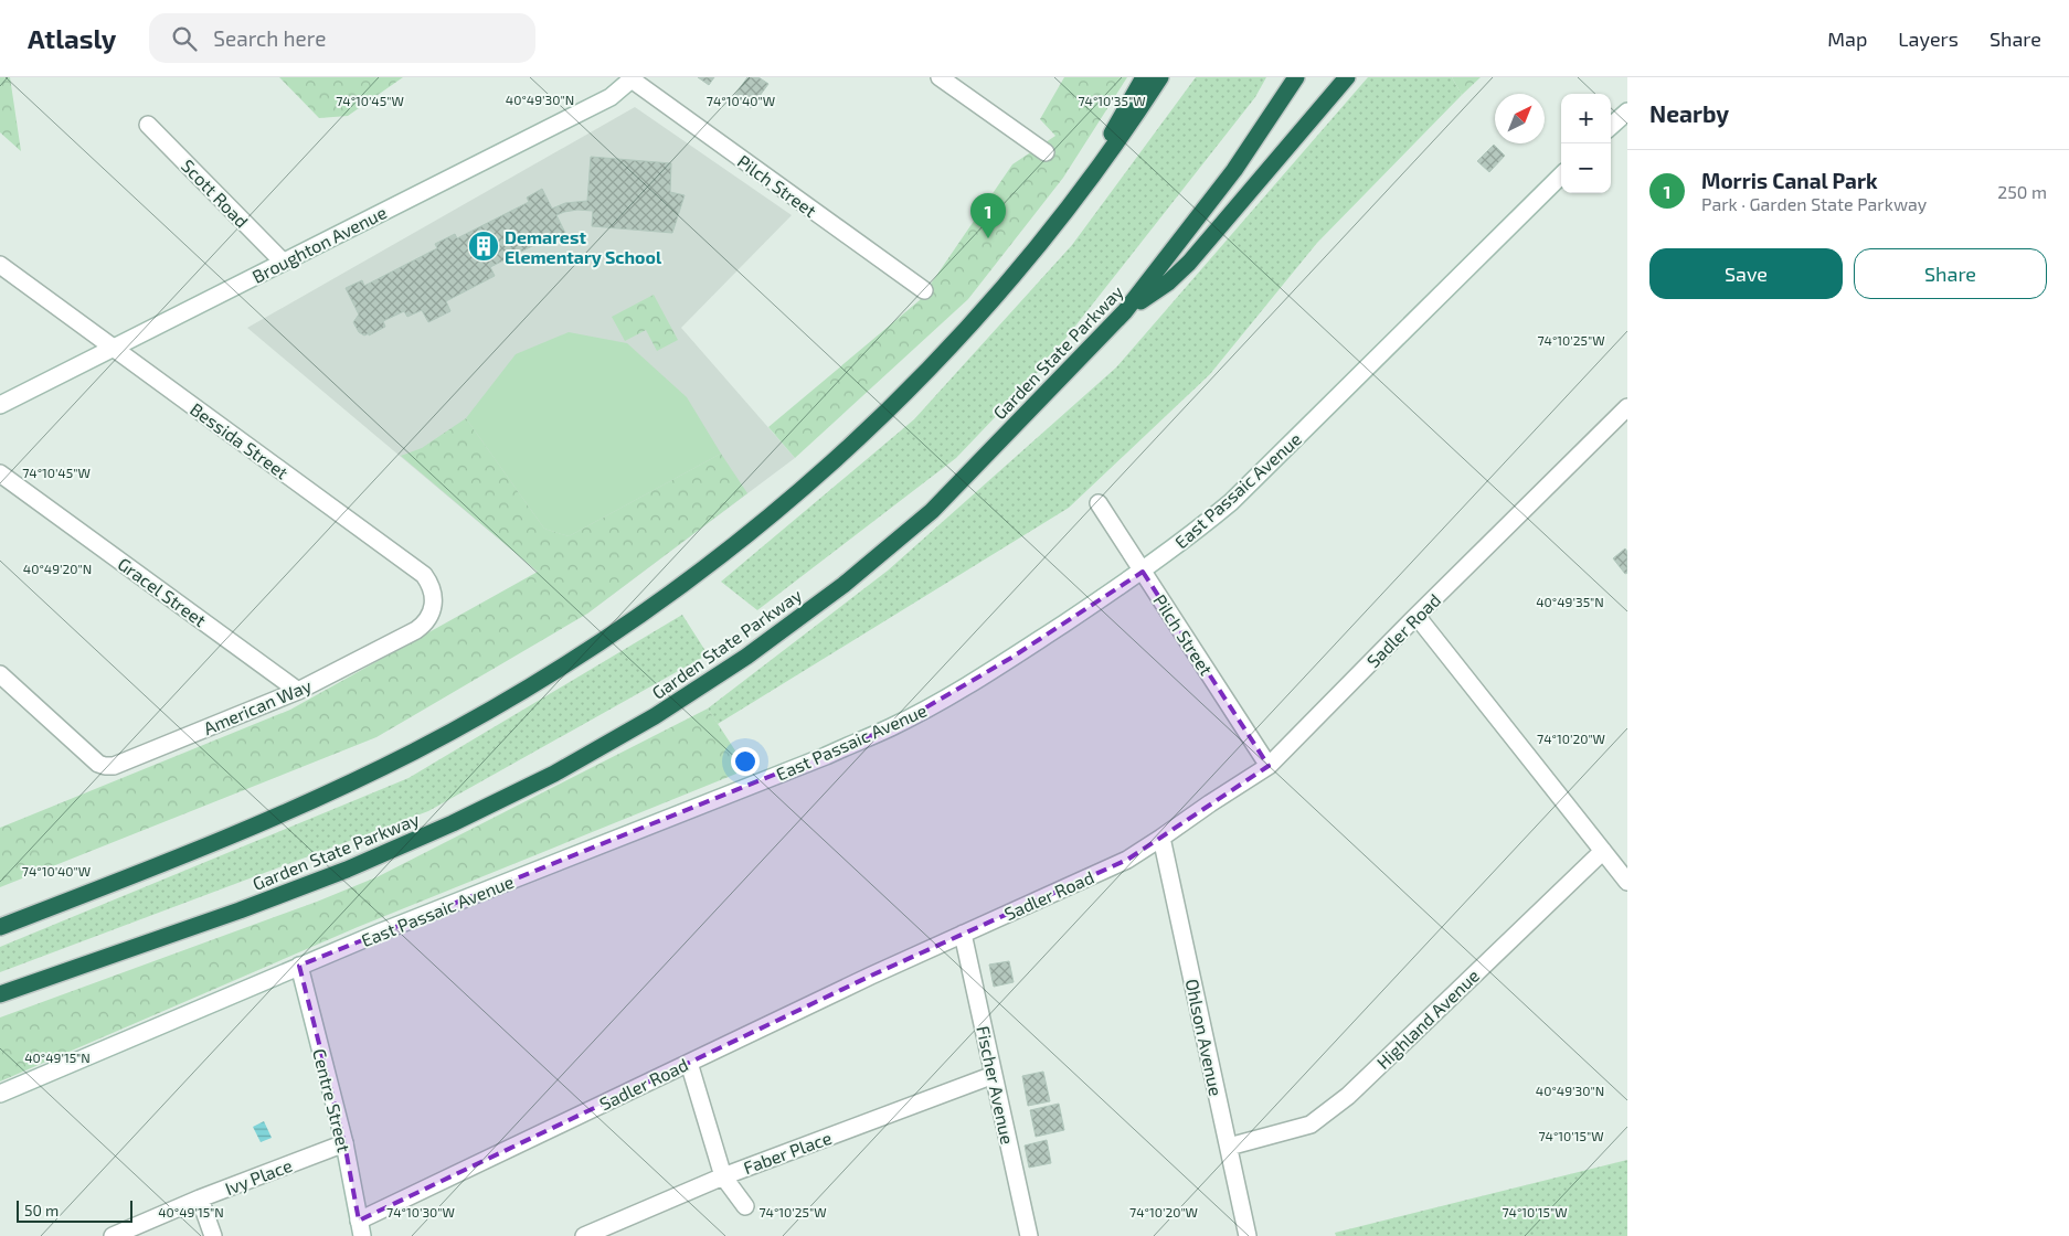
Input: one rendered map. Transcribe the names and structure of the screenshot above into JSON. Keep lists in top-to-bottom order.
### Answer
{
  "streets": {
    "highway": ["Garden State Parkway"],
    "street": [
      "Pilch Street",
      "Scott Road",
      "Broughton Avenue",
      "Bessida Street",
      "East Passaic Avenue",
      "Gracel Street",
      "Sadler Road",
      "American Way",
      "Highland Avenue",
      "Ohlson Avenue",
      "Fischer Avenue",
      "Centre Street",
      "Faber Place",
      "Ivy Place"
    ]
  },
  "crossings": [
    ["Pilch Street", "Broughton Avenue"],
    ["Pilch Street", "East Passaic Avenue"],
    ["Pilch Street", "Sadler Road"],
    ["Scott Road", "Broughton Avenue"],
    ["Broughton Avenue", "Bessida Street"],
    ["Bessida Street", "American Way"],
    ["East Passaic Avenue", "Centre Street"],
    ["Gracel Street", "American Way"],
    ["Sadler Road", "Ohlson Avenue"],
    ["Sadler Road", "Fischer Avenue"],
    ["Sadler Road", "Centre Street"],
    ["Highland Avenue", "Ohlson Avenue"],
    ["Fischer Avenue", "Faber Place"],
    ["Centre Street", "Ivy Place"]
  ],
  "places": {
    "building": ["Demarest Elementary School"]
  },
  "scale_bar": "50 m",
  "north": "top right",
  "page": {
    "header": "Atlasly",
    "search": "Search here",
    "nav": ["Map", "Layers", "Share"],
    "heading": "Nearby",
    "map_buttons": ["+", "−"],
    "list": [
      {
        "mark": "1",
        "name": "Morris Canal Park",
        "note": "Park · Garden State Parkway",
        "value": "250 m"
      }
    ],
    "pins": "1",
    "buttons": ["Save", "Share"],
    "scale": "50 m"
  },
  "coordinates": [
    "40°49'30\"N",
    "74°10'40\"W",
    "74°10'35\"W",
    "74°10'45\"W",
    "74°10'25\"W",
    "40°49'20\"N",
    "40°49'35\"N",
    "74°10'20\"W",
    "40°49'15\"N",
    "74°10'15\"W",
    "74°10'30\"W"
  ]
}
